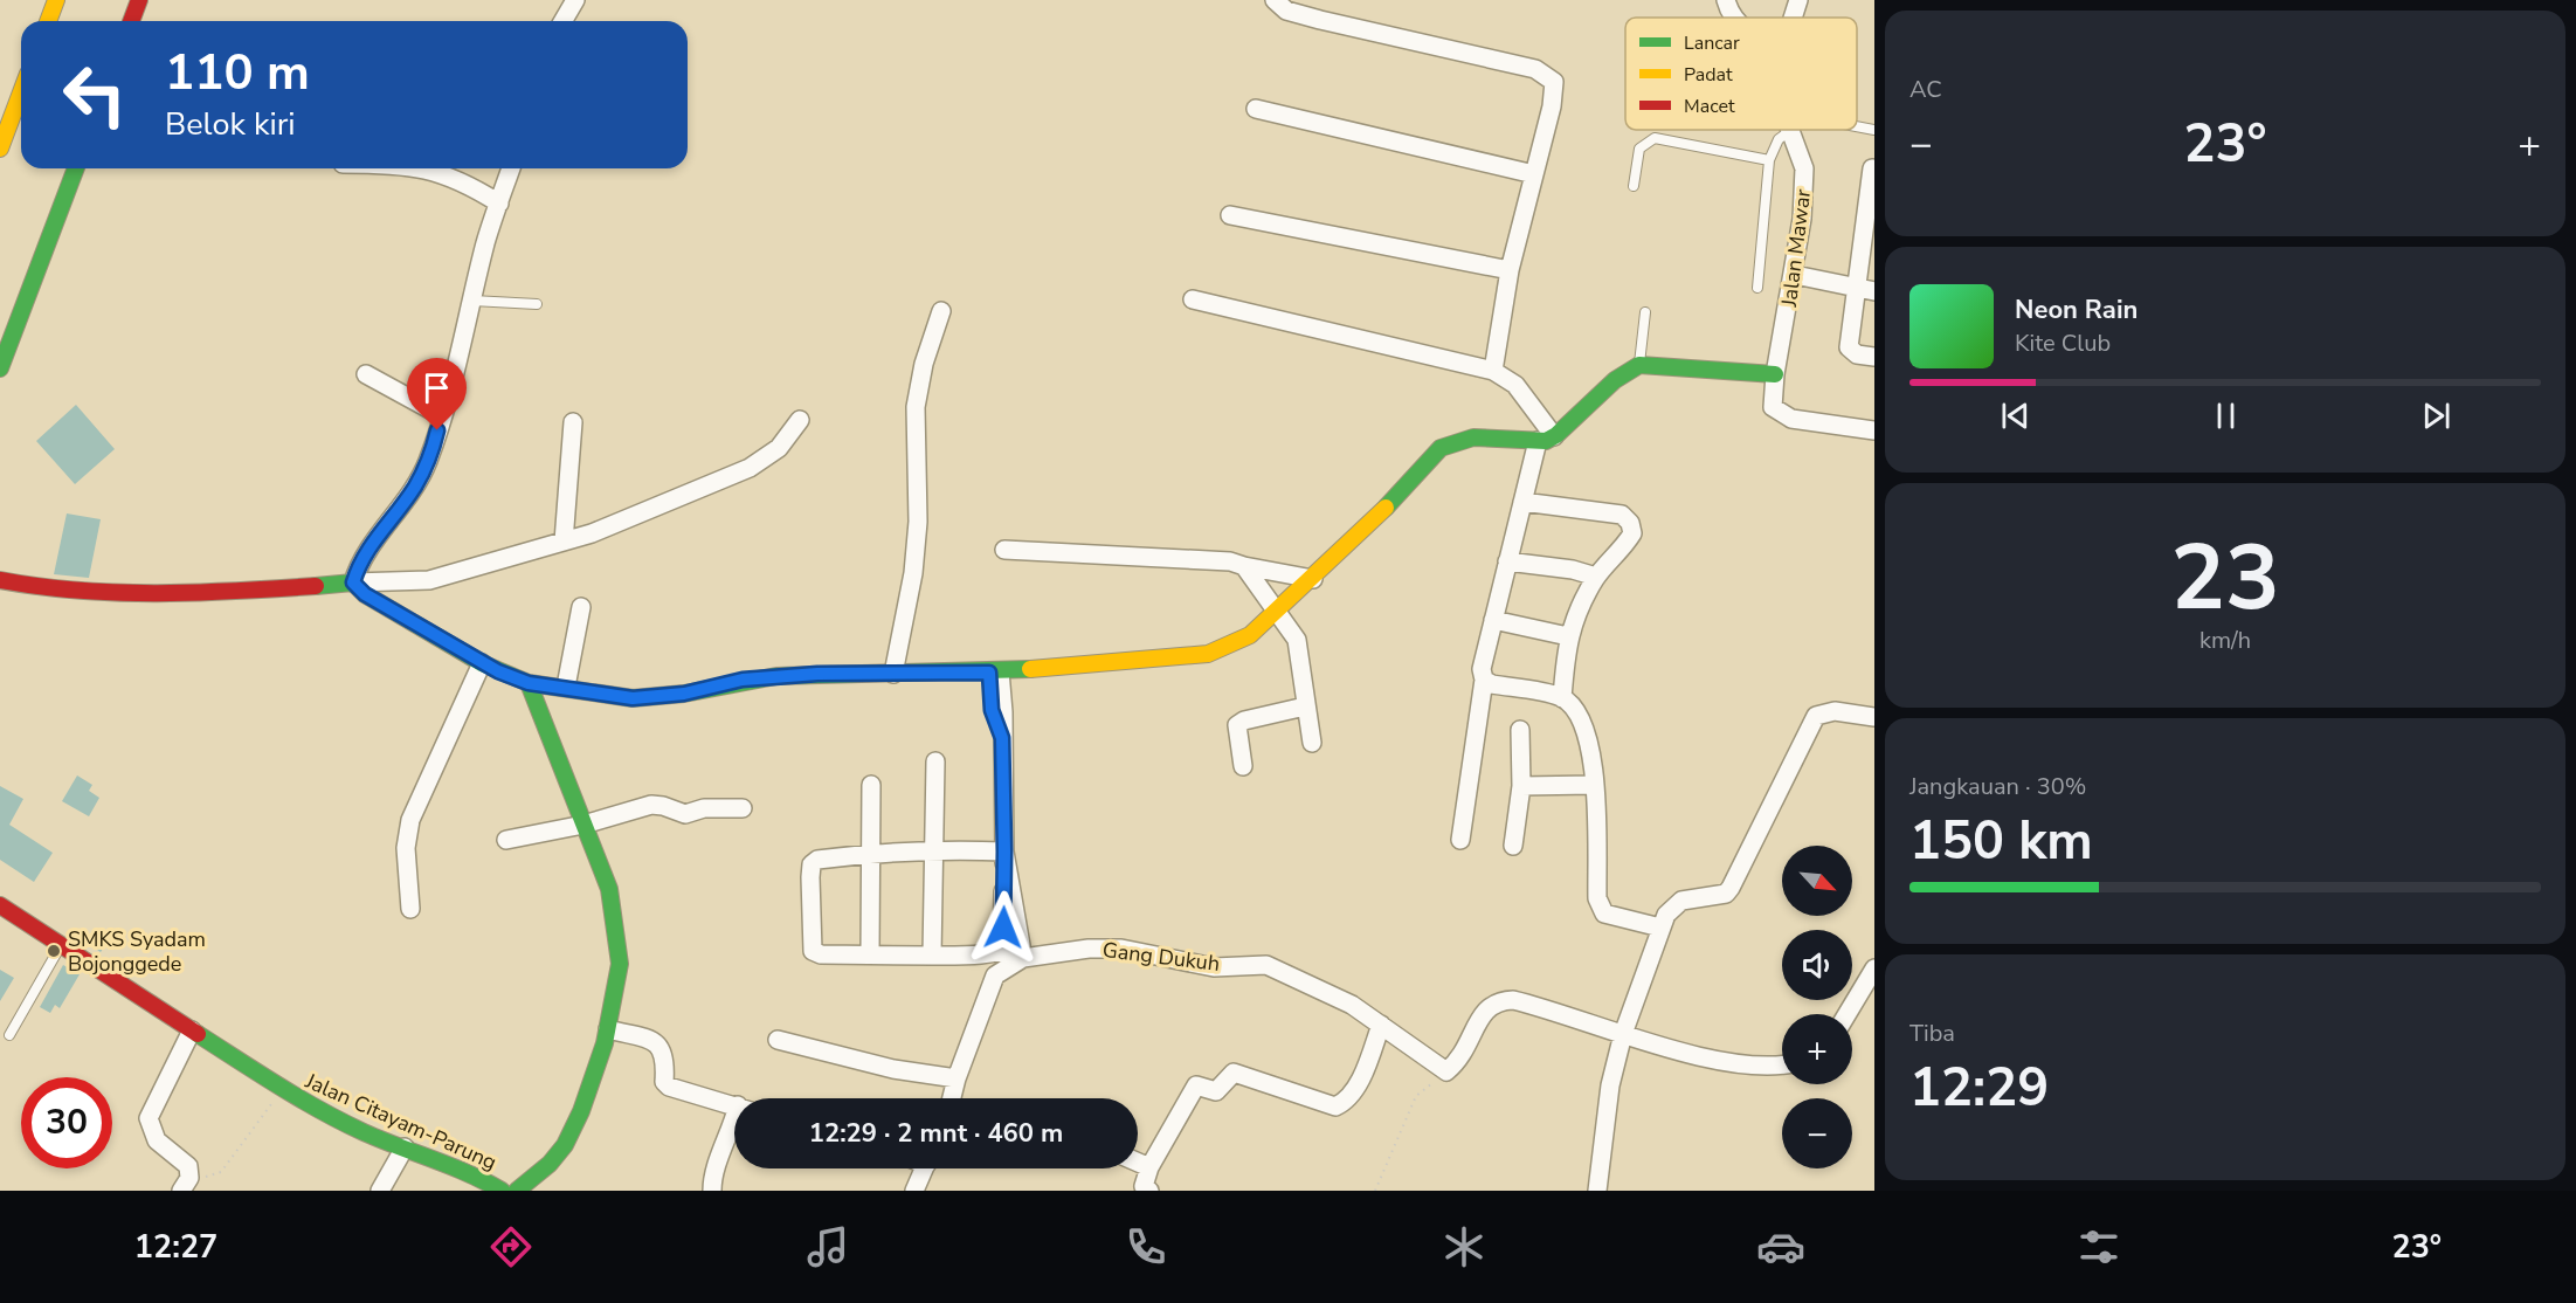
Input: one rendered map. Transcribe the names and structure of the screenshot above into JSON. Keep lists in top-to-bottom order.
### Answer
{
  "streets": {
    "main road": ["Jalan Citayam-Parung"],
    "street": ["Jalan Mawar", "Gang Dukuh"]
  },
  "places": ["SMKS Syadam Bojonggede"],
  "legend": ["Lancar", "Padat", "Macet"],
  "north": "bottom right",
  "page": {
    "tile": [
      "AC",
      ["23", "km/h"],
      ["Jangkauan · 30%", "150 km"],
      ["Tiba", "12:29"]
    ],
    "turn": ["110 m", "Belok kiri"],
    "heat": ["−", "23°", "+"],
    "song": ["Neon Rain", "Kite Club"],
    "map_buttons": ["+", "−"],
    "limit": "30",
    "trip": "12:29 · 2 mnt · 460 m",
    "tabs": ["12:27", "23°"]
  }
}
